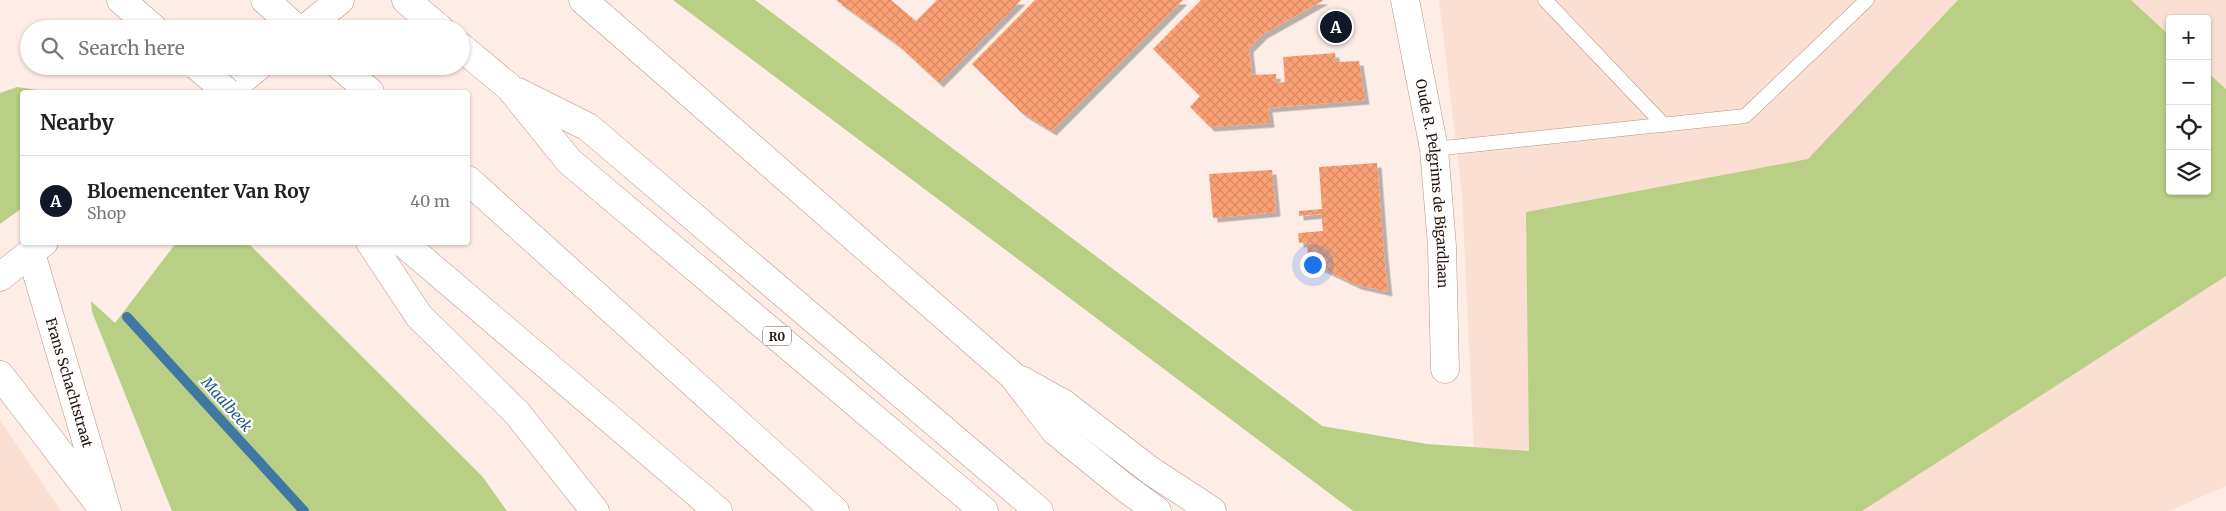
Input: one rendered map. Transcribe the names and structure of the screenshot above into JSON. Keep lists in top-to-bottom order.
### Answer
{
  "streets": {
    "main road": ["Oude R. Pelgrims de Bigardlaan", "R0", "Frans Schachtstraat"]
  },
  "water": ["Maalbeek"],
  "page": {
    "pins": "A",
    "map_buttons": ["+", "−"],
    "search": "Search here",
    "heading": "Nearby",
    "list": [
      {
        "mark": "A",
        "name": "Bloemencenter Van Roy",
        "note": "Shop",
        "value": "40 m"
      }
    ]
  }
}
